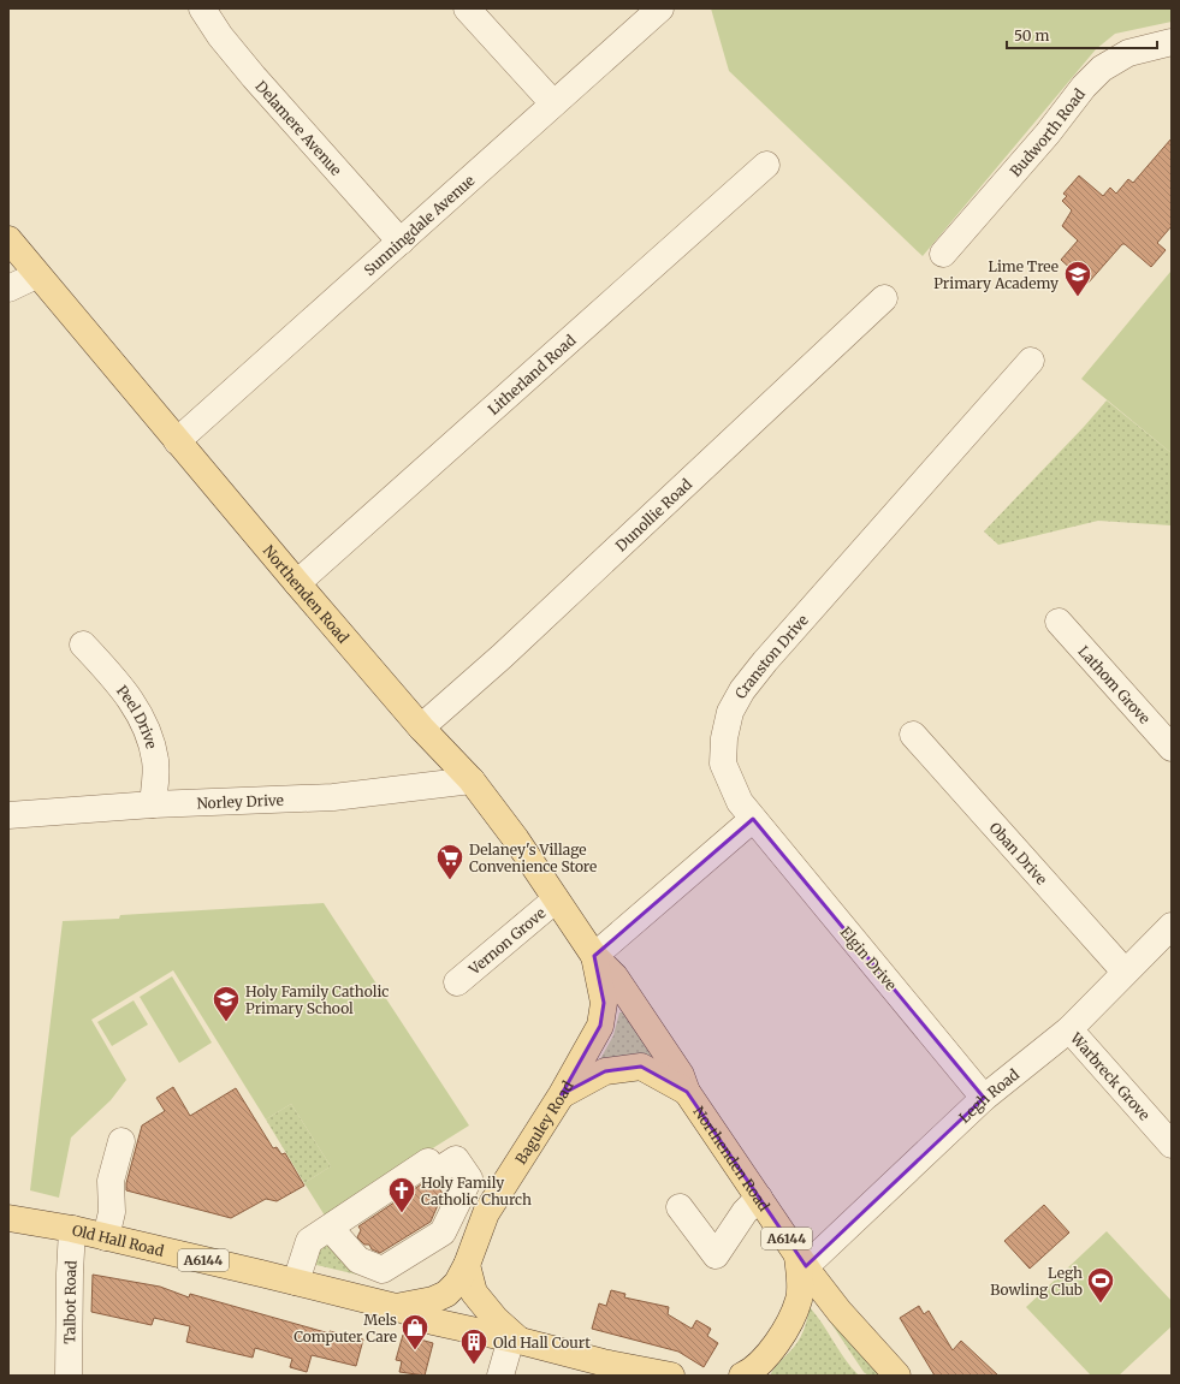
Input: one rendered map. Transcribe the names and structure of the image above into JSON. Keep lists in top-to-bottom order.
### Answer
{
  "streets": {
    "main road": [
      "Northenden Road",
      "Baguley Road",
      "A6144",
      "Old Hall Road"
    ],
    "street": [
      "Delamere Avenue",
      "Budworth Road",
      "Sunningdale Avenue",
      "Litherland Road",
      "Dunollie Road",
      "Cranston Drive",
      "Lathom Grove",
      "Peel Drive",
      "Norley Drive",
      "Oban Drive",
      "Vernon Grove",
      "Elgin Drive",
      "Warbreck Grove",
      "Legh Road",
      "Talbot Road"
    ]
  },
  "crossings": [
    ["Delamere Avenue", "Sunningdale Avenue"],
    ["Sunningdale Avenue", "Northenden Road"],
    ["Litherland Road", "Northenden Road"],
    ["Dunollie Road", "Northenden Road"],
    ["Northenden Road", "Norley Drive"],
    ["Northenden Road", "Vernon Grove"],
    ["Northenden Road", "Legh Road"],
    ["Northenden Road", "Baguley Road"],
    ["Northenden Road", "A6144"],
    ["Cranston Drive", "Elgin Drive"],
    ["Peel Drive", "Norley Drive"],
    ["Oban Drive", "Legh Road"],
    ["Elgin Drive", "Legh Road"],
    ["Warbreck Grove", "Legh Road"],
    ["Legh Road", "A6144"],
    ["Baguley Road", "A6144"],
    ["Baguley Road", "Old Hall Road"],
    ["A6144", "Old Hall Road"],
    ["Old Hall Road", "Talbot Road"]
  ],
  "places": {
    "school or university": ["Lime Tree Primary Academy", "Holy Family Catholic Primary School"],
    "supermarket": ["Delaney's Village Convenience Store"],
    "church": ["Holy Family Catholic Church"],
    "sports": ["Legh Bowling Club"],
    "shop": ["Mels Computer Care"],
    "building": ["Old Hall Court"]
  },
  "scale_bar": "50 m"
}
